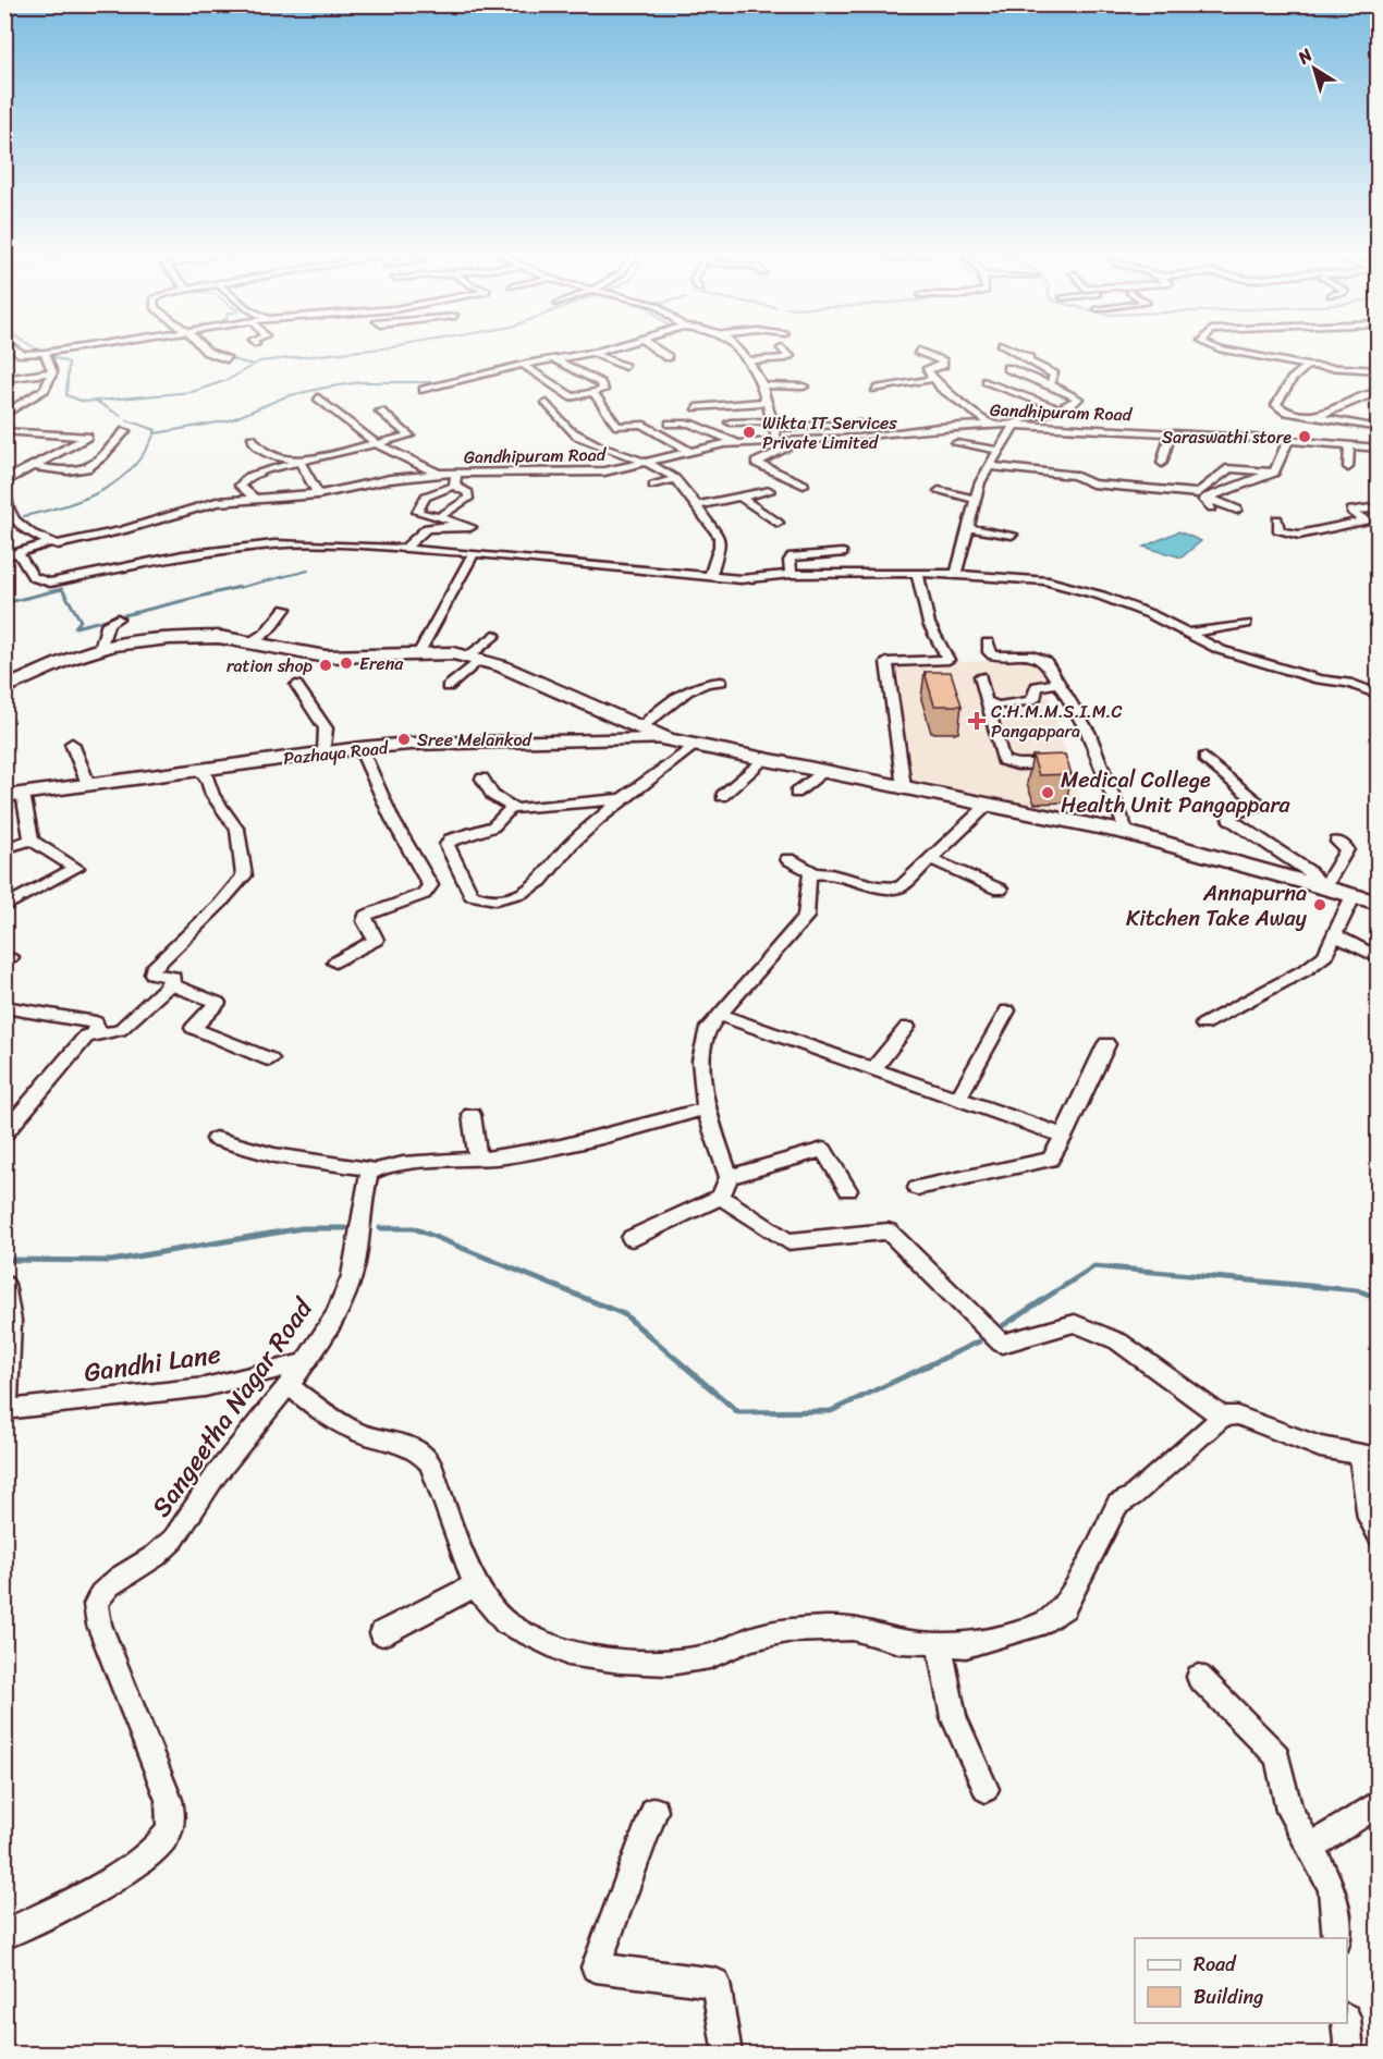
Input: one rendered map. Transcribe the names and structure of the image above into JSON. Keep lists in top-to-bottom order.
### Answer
{
  "streets": {
    "street": [
      "Gandhipuram Road",
      "Pazhaya Road",
      "Gandhi Lane",
      "Sangeetha Nagar Road"
    ]
  },
  "crossings": [
    ["Gandhi Lane", "Sangeetha Nagar Road"]
  ],
  "places": {
    "other": [
      "Wikta IT Services Private Limited",
      "Saraswathi store",
      "Erena",
      "ration shop",
      "Sree Melankod",
      "Medical College Health Unit Pangappara",
      "Annapurna Kitchen Take Away"
    ],
    "health": ["C.H.M.M.S.I.M.C Pangappara"]
  },
  "legend": ["Road", "Building"],
  "north": "top left"
}
